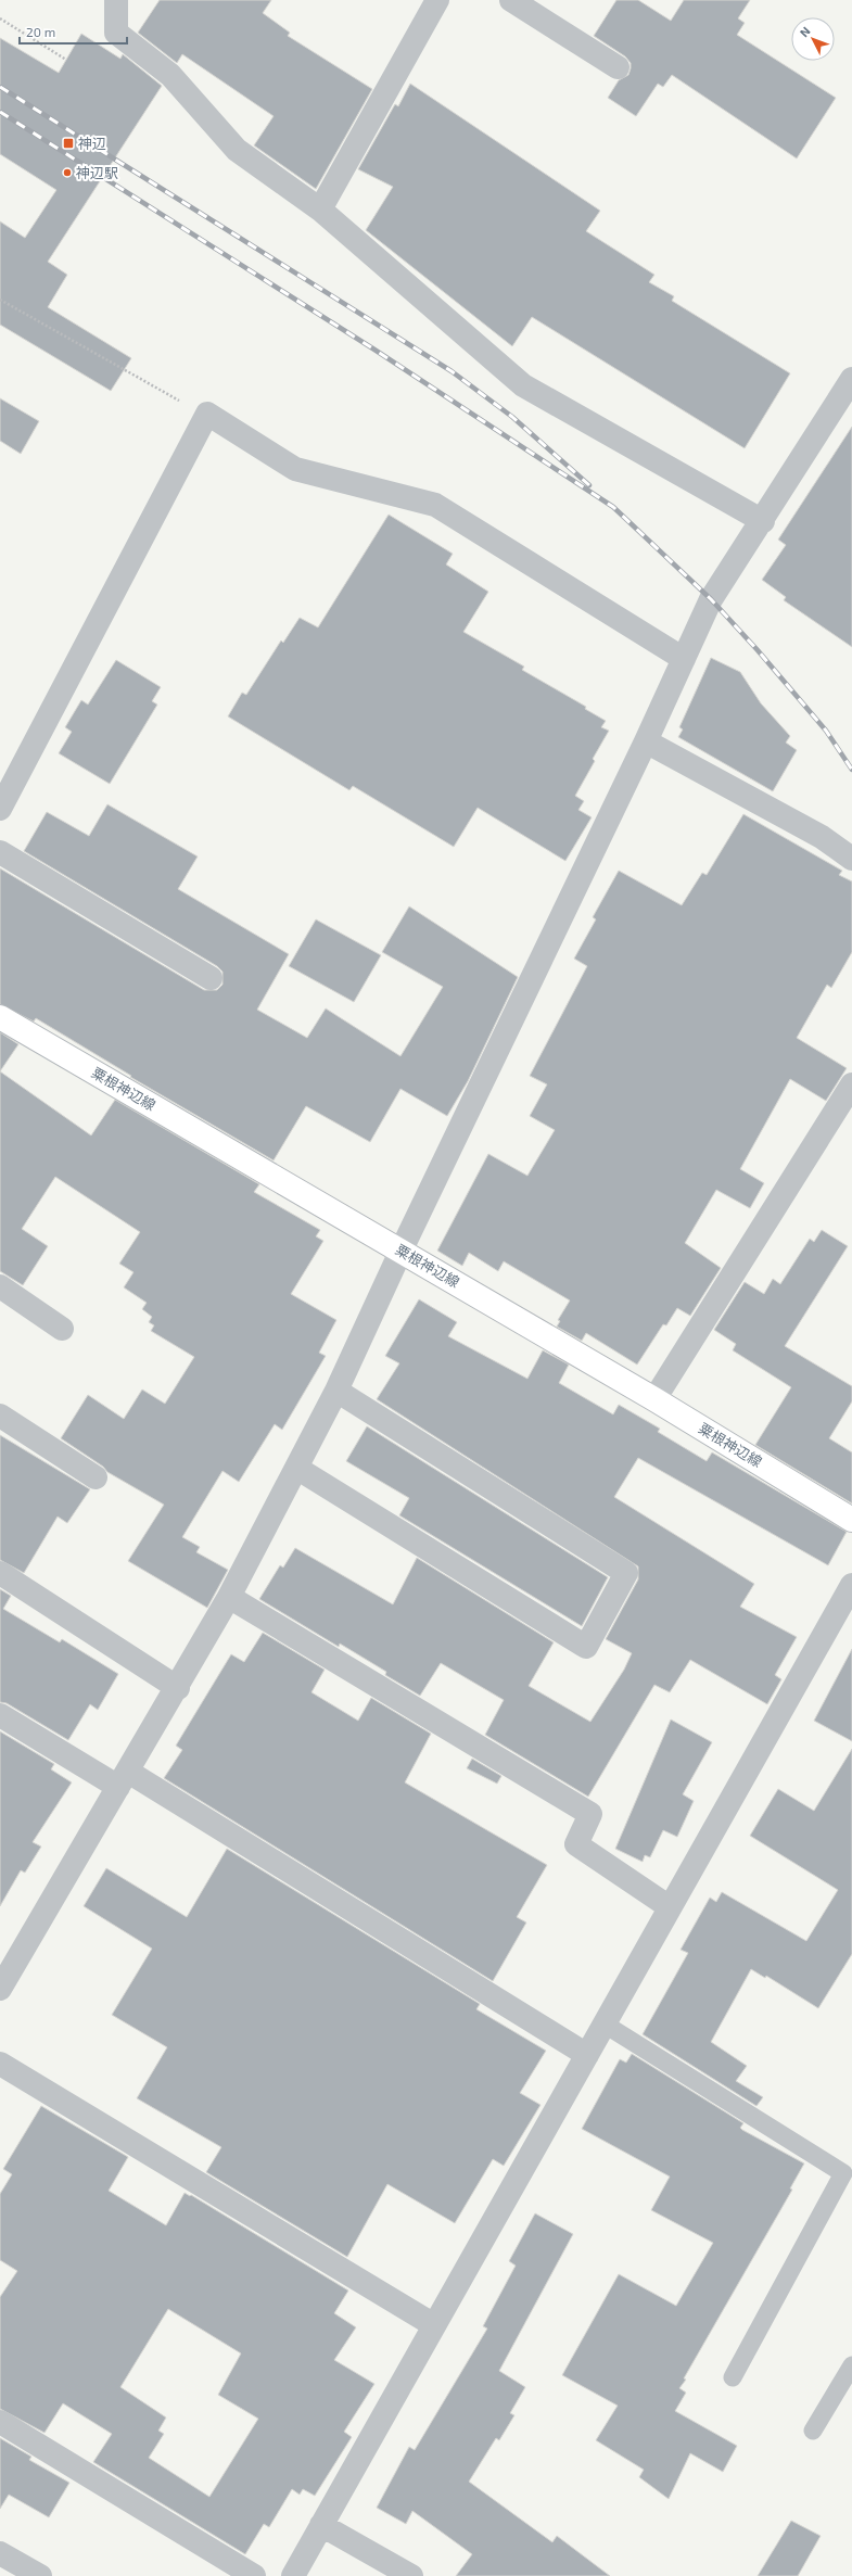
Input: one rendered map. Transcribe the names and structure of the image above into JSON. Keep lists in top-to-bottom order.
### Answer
{
  "streets": {
    "main road": ["粟根神辺線"]
  },
  "places": {
    "transit": ["神辺"],
    "other": ["神辺駅"]
  },
  "scale_bar": "20 m",
  "north": "top left"
}
